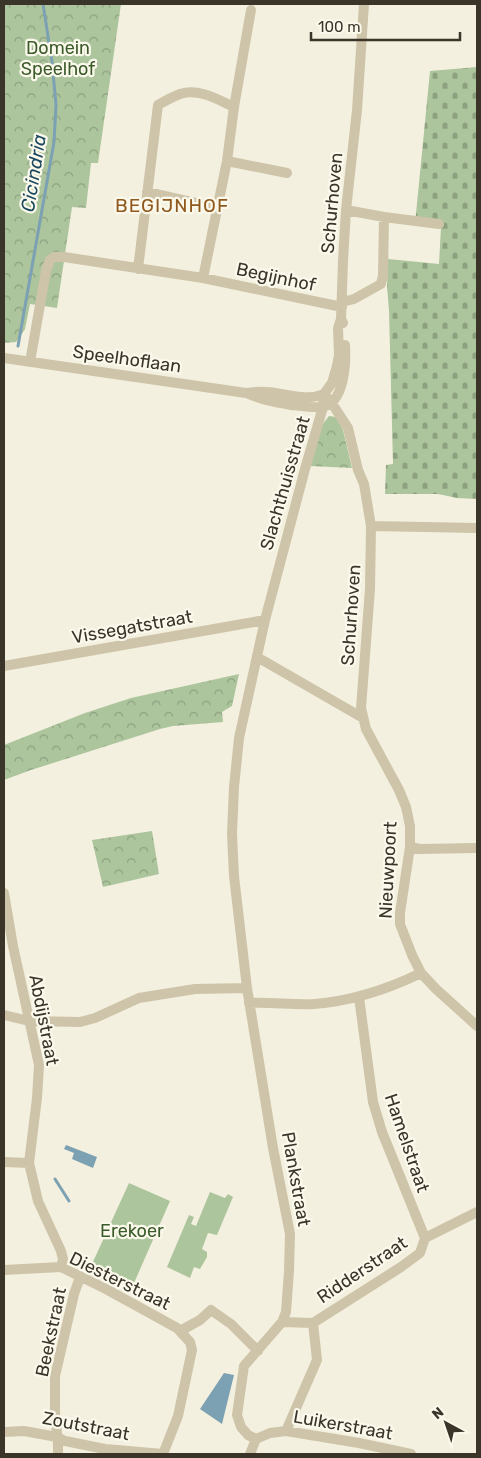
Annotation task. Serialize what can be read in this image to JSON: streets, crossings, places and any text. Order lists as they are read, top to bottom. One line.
{"streets":{"street":["Schurhoven","Begijnhof","Speelhoflaan","Slachthuisstraat","Vissegatstraat","Nieuwpoort","Abdijstraat","Hamelstraat","Plankstraat","Ridderstraat","Diesterstraat","Beekstraat","Luikerstraat","Zoutstraat"]},"crossings":[["Schurhoven","Begijnhof"],["Schurhoven","Speelhoflaan"],["Schurhoven","Slachthuisstraat"],["Schurhoven","Nieuwpoort"],["Begijnhof","Speelhoflaan"],["Speelhoflaan","Slachthuisstraat"],["Slachthuisstraat","Vissegatstraat"],["Slachthuisstraat","Plankstraat"],["Abdijstraat","Diesterstraat"],["Hamelstraat","Ridderstraat"],["Plankstraat","Ridderstraat"],["Plankstraat","Luikerstraat"],["Diesterstraat","Beekstraat"],["Beekstraat","Zoutstraat"]],"districts":["BEGIJNHOF"],"water":["Cicindria"],"parks":["Domein Speelhof","Erekoer"],"scale_bar":"100 m","north":"top left"}
